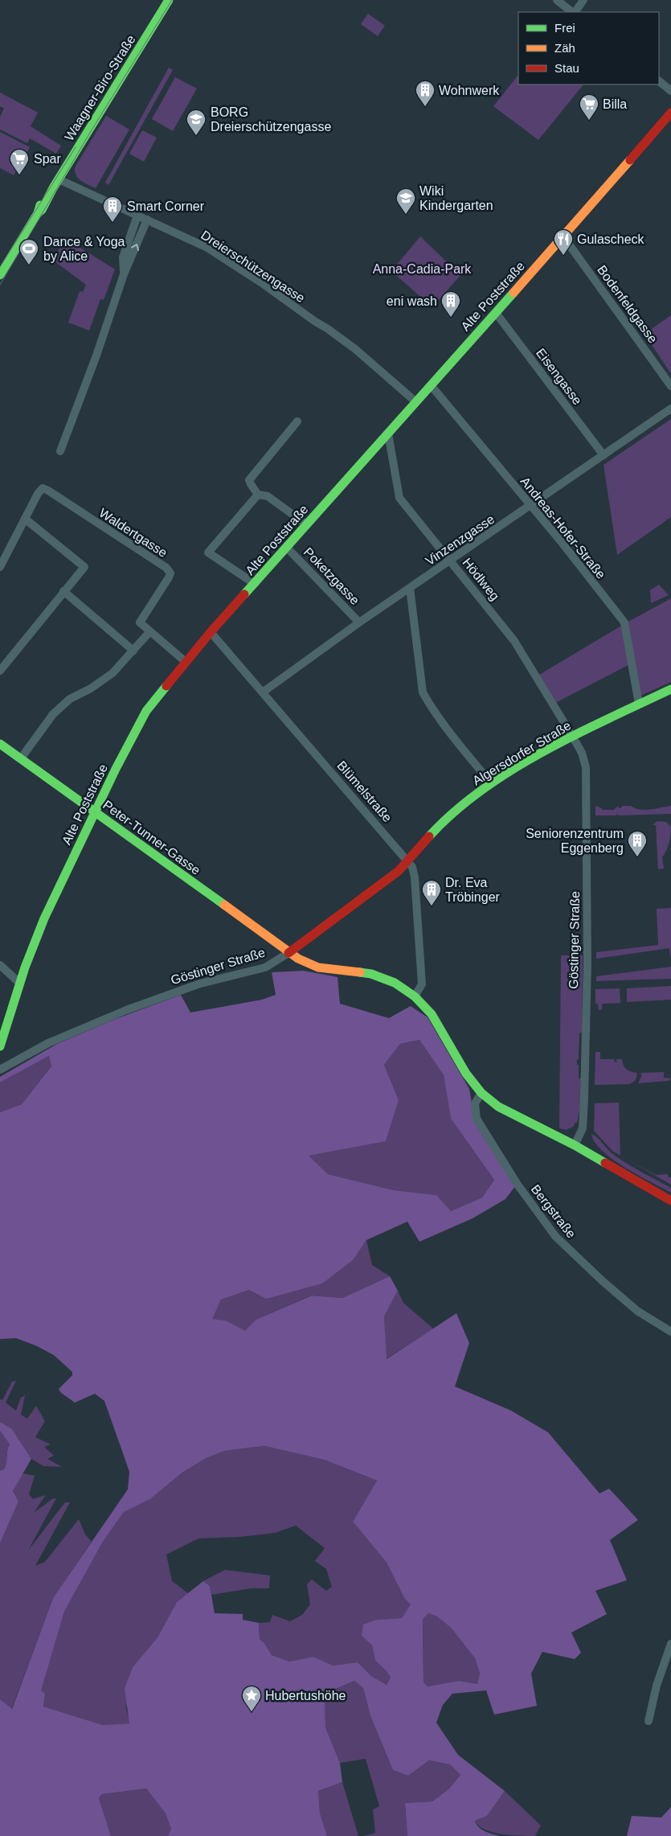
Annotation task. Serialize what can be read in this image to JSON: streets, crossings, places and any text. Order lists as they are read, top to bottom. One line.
{"streets":{"main road":["Waagner-Biro-Straße","Alte Poststraße","Algersdorfer Straße","Peter-Tunner-Gasse"],"street":["Dreierschützengasse","Bodenfeldgasse","Eisengasse","Andreas-Hofer-Straße","Waldertgasse","Vinzenzgasse","Poketzgasse","Hödlweg","Blümelstraße","Göstinger Straße","Bergstraße"]},"crossings":[["Waagner-Biro-Straße","Dreierschützengasse"],["Dreierschützengasse","Alte Poststraße"],["Alte Poststraße","Bodenfeldgasse"],["Alte Poststraße","Eisengasse"],["Alte Poststraße","Andreas-Hofer-Straße"],["Alte Poststraße","Waldertgasse"],["Alte Poststraße","Poketzgasse"],["Alte Poststraße","Hödlweg"],["Alte Poststraße","Blümelstraße"],["Alte Poststraße","Peter-Tunner-Gasse"],["Eisengasse","Vinzenzgasse"],["Andreas-Hofer-Straße","Vinzenzgasse"],["Andreas-Hofer-Straße","Algersdorfer Straße"],["Vinzenzgasse","Poketzgasse"],["Vinzenzgasse","Hödlweg"],["Vinzenzgasse","Blümelstraße"],["Hödlweg","Algersdorfer Straße"],["Hödlweg","Göstinger Straße"],["Algersdorfer Straße","Blümelstraße"],["Algersdorfer Straße","Peter-Tunner-Gasse"],["Algersdorfer Straße","Göstinger Straße"],["Peter-Tunner-Gasse","Göstinger Straße"]],"parks":["Anna-Cadia-Park"],"places":{"building":["Wohnwerk","Smart Corner","eni wash","Seniorenzentrum Eggenberg","Dr. Eva Tröbinger"],"supermarket":["Billa","Spar"],"school or university":["BORG Dreierschützengasse","Wiki Kindergarten"],"restaurant":["Gulascheck"],"sports":["Dance & Yoga by Alice"],"place":["Hubertushöhe"]},"legend":["Frei","Zäh","Stau"]}
